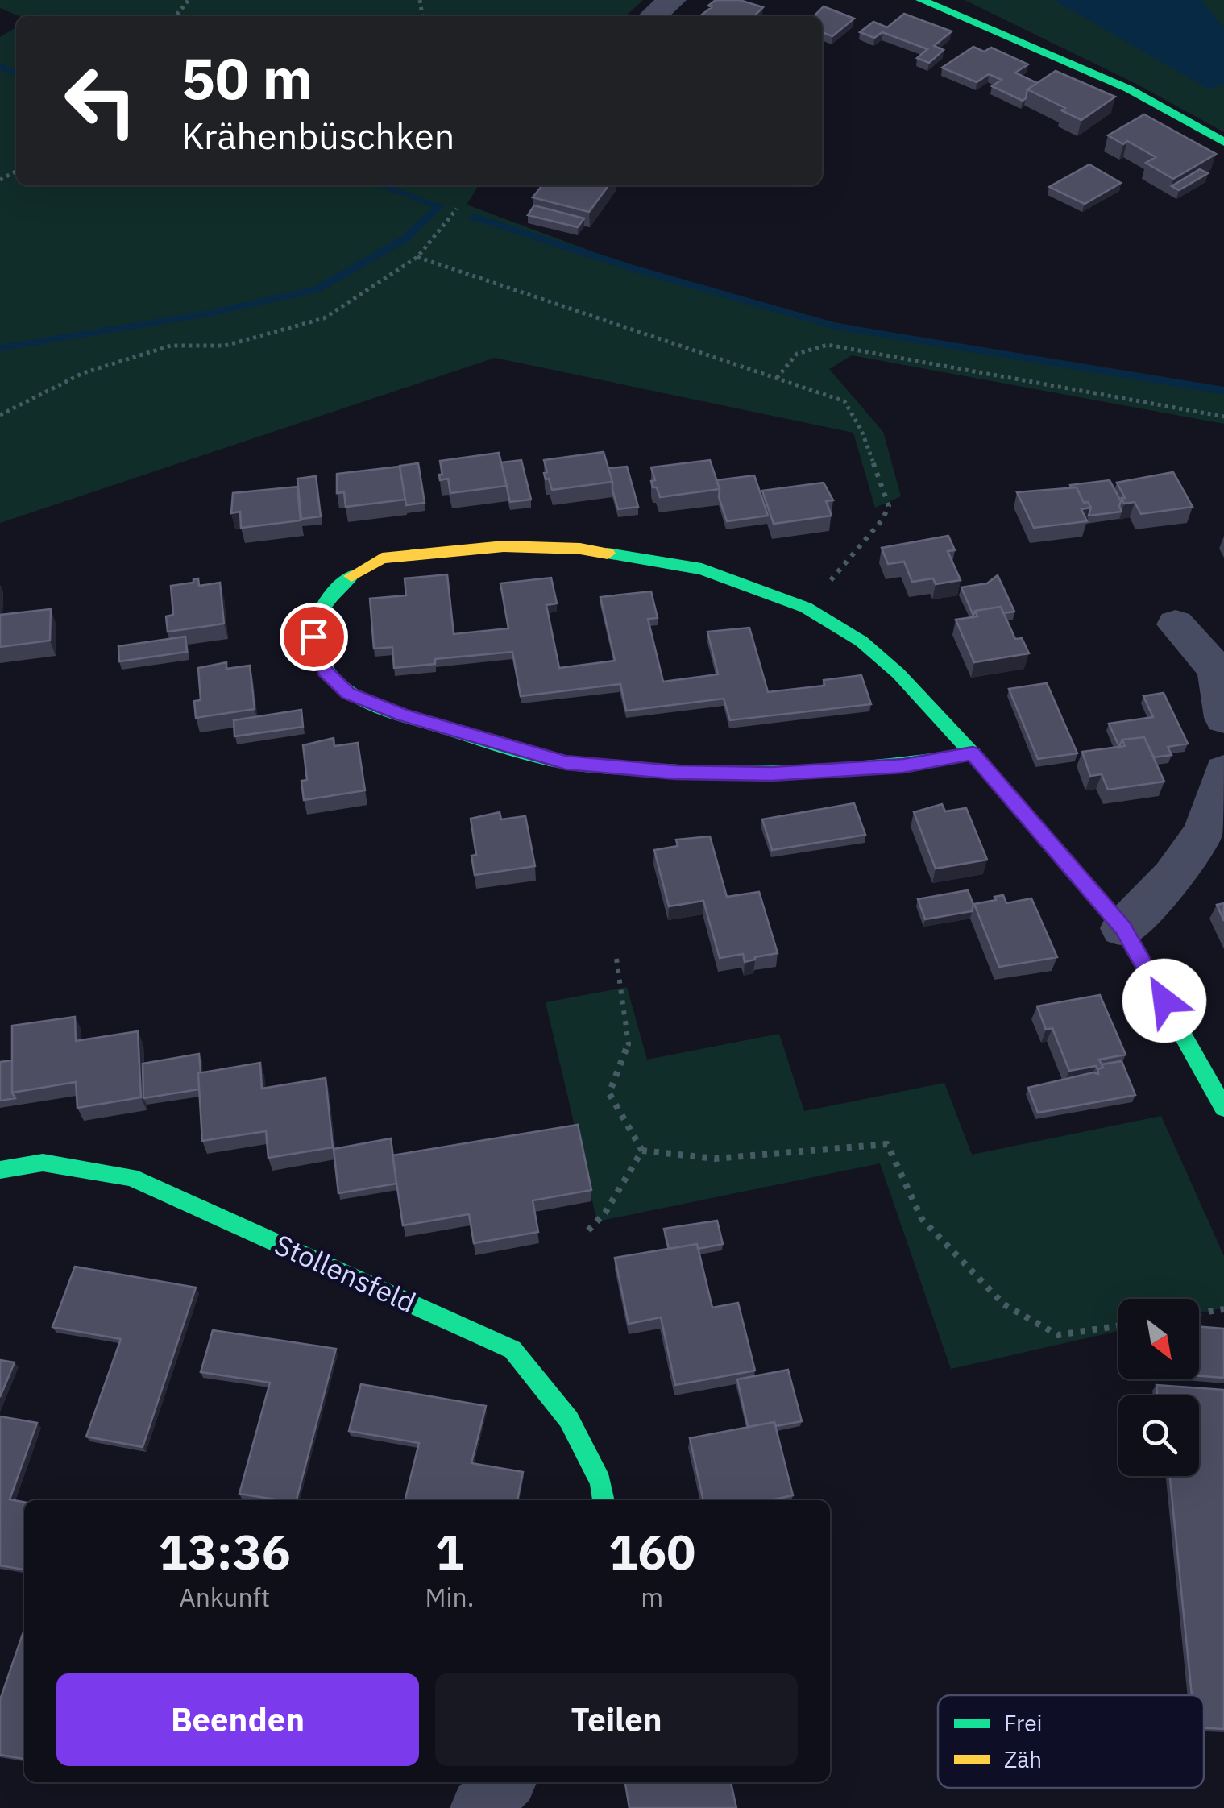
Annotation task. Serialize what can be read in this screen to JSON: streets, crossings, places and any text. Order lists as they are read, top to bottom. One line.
{"streets":{"street":["Stollensfeld"]},"legend":["Frei","Zäh"],"north":"bottom right","page":{"turn":["50 m","Krähenbüschken"],"eta":["13:36","Ankunft","1","Min.","160","m"],"buttons":["Beenden","Teilen"]}}
